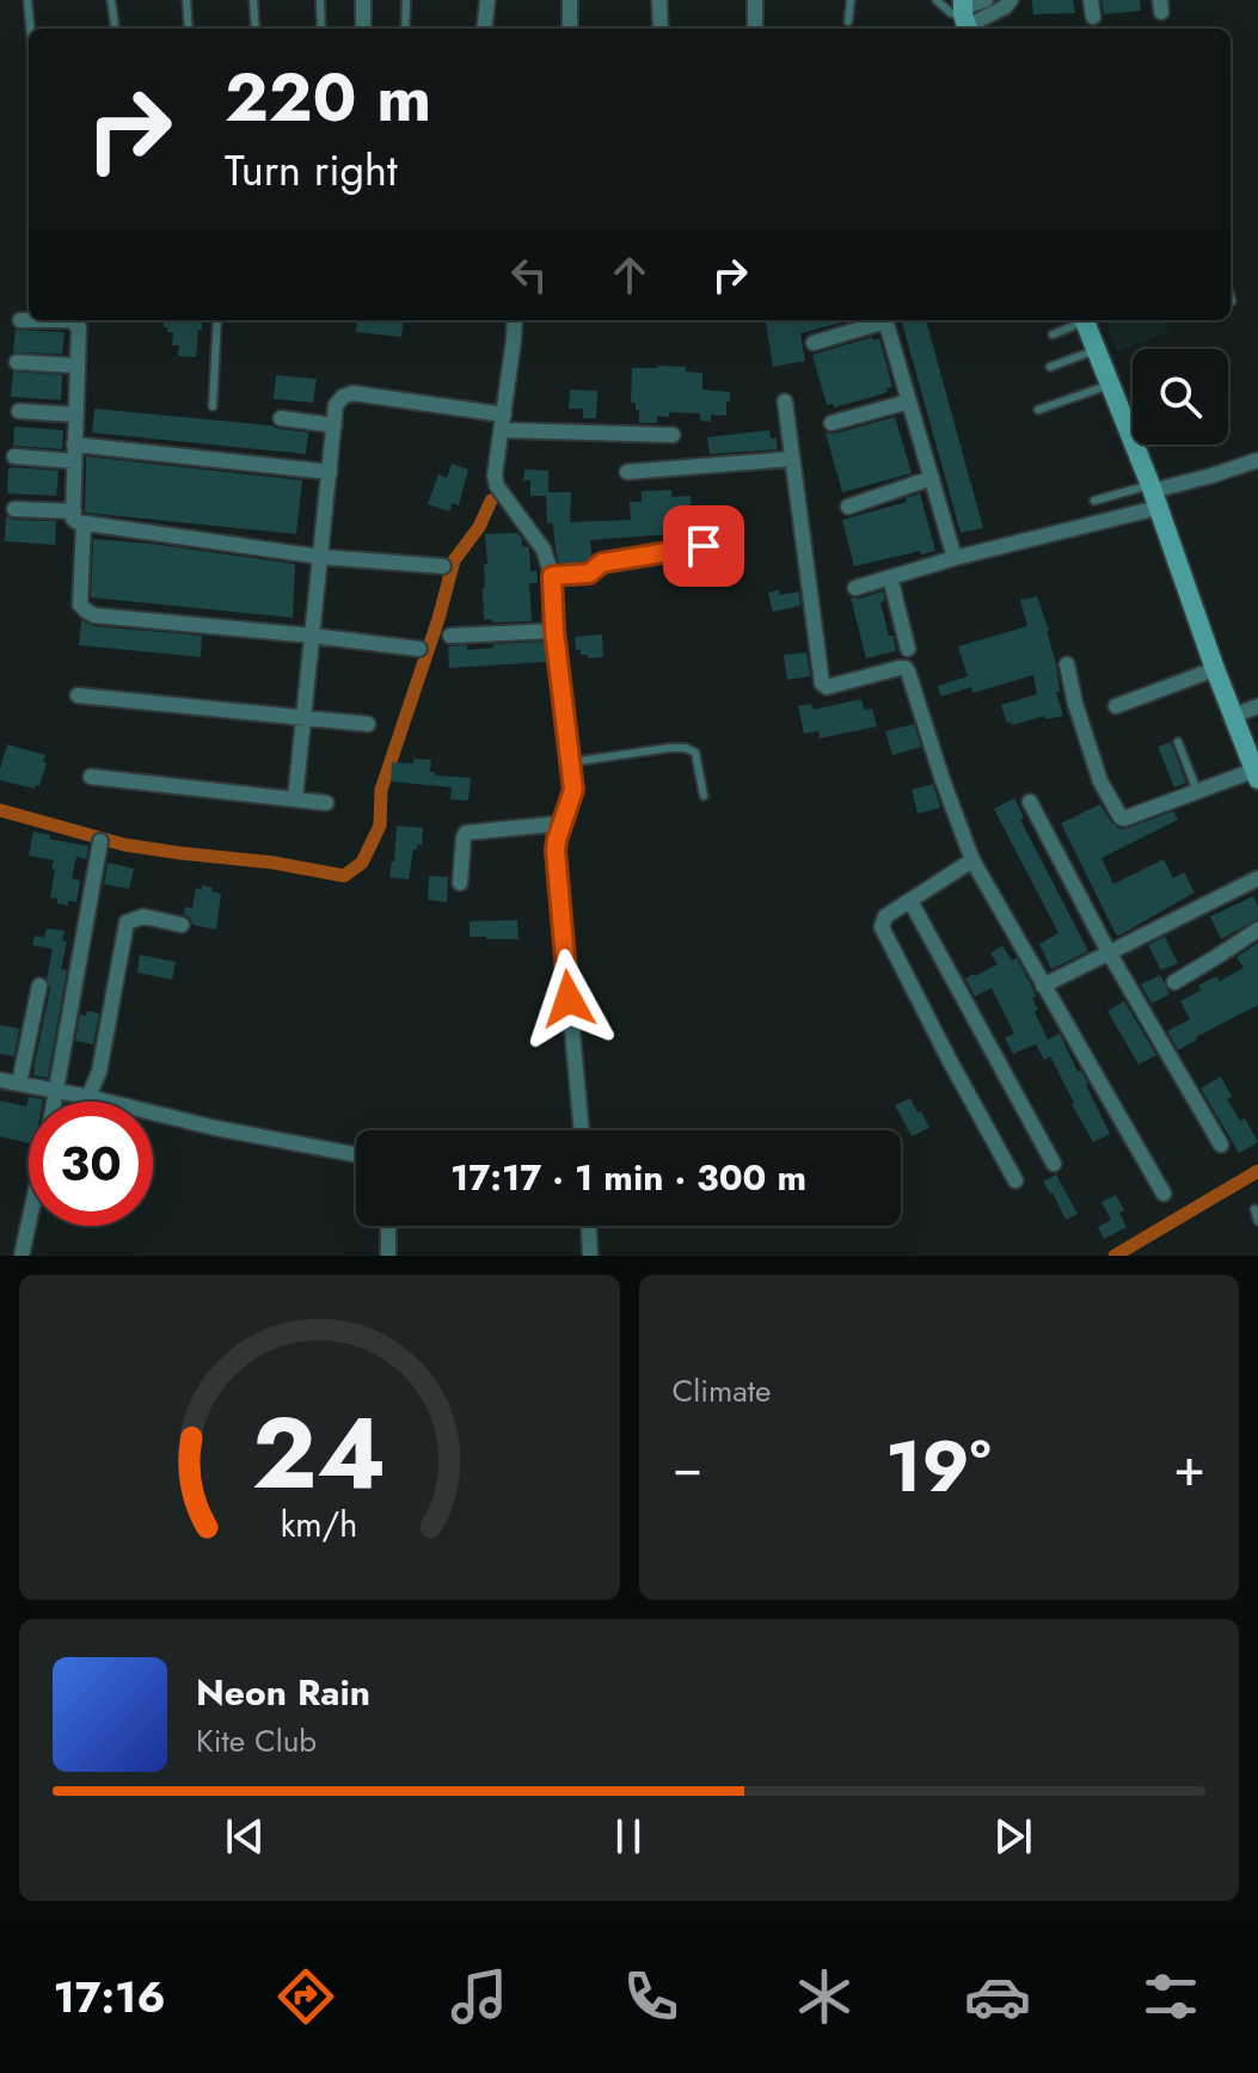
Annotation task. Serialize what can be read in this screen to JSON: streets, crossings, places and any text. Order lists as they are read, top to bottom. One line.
{"page":{"turn":["220 m","Turn right"],"limit":"30","trip":"17:17 · 1 min · 300 m","tile":"Climate","heat":["−","19°","+"],"song":["Neon Rain","Kite Club"],"tabs":"17:16","gauge":["24","km/h"]}}
